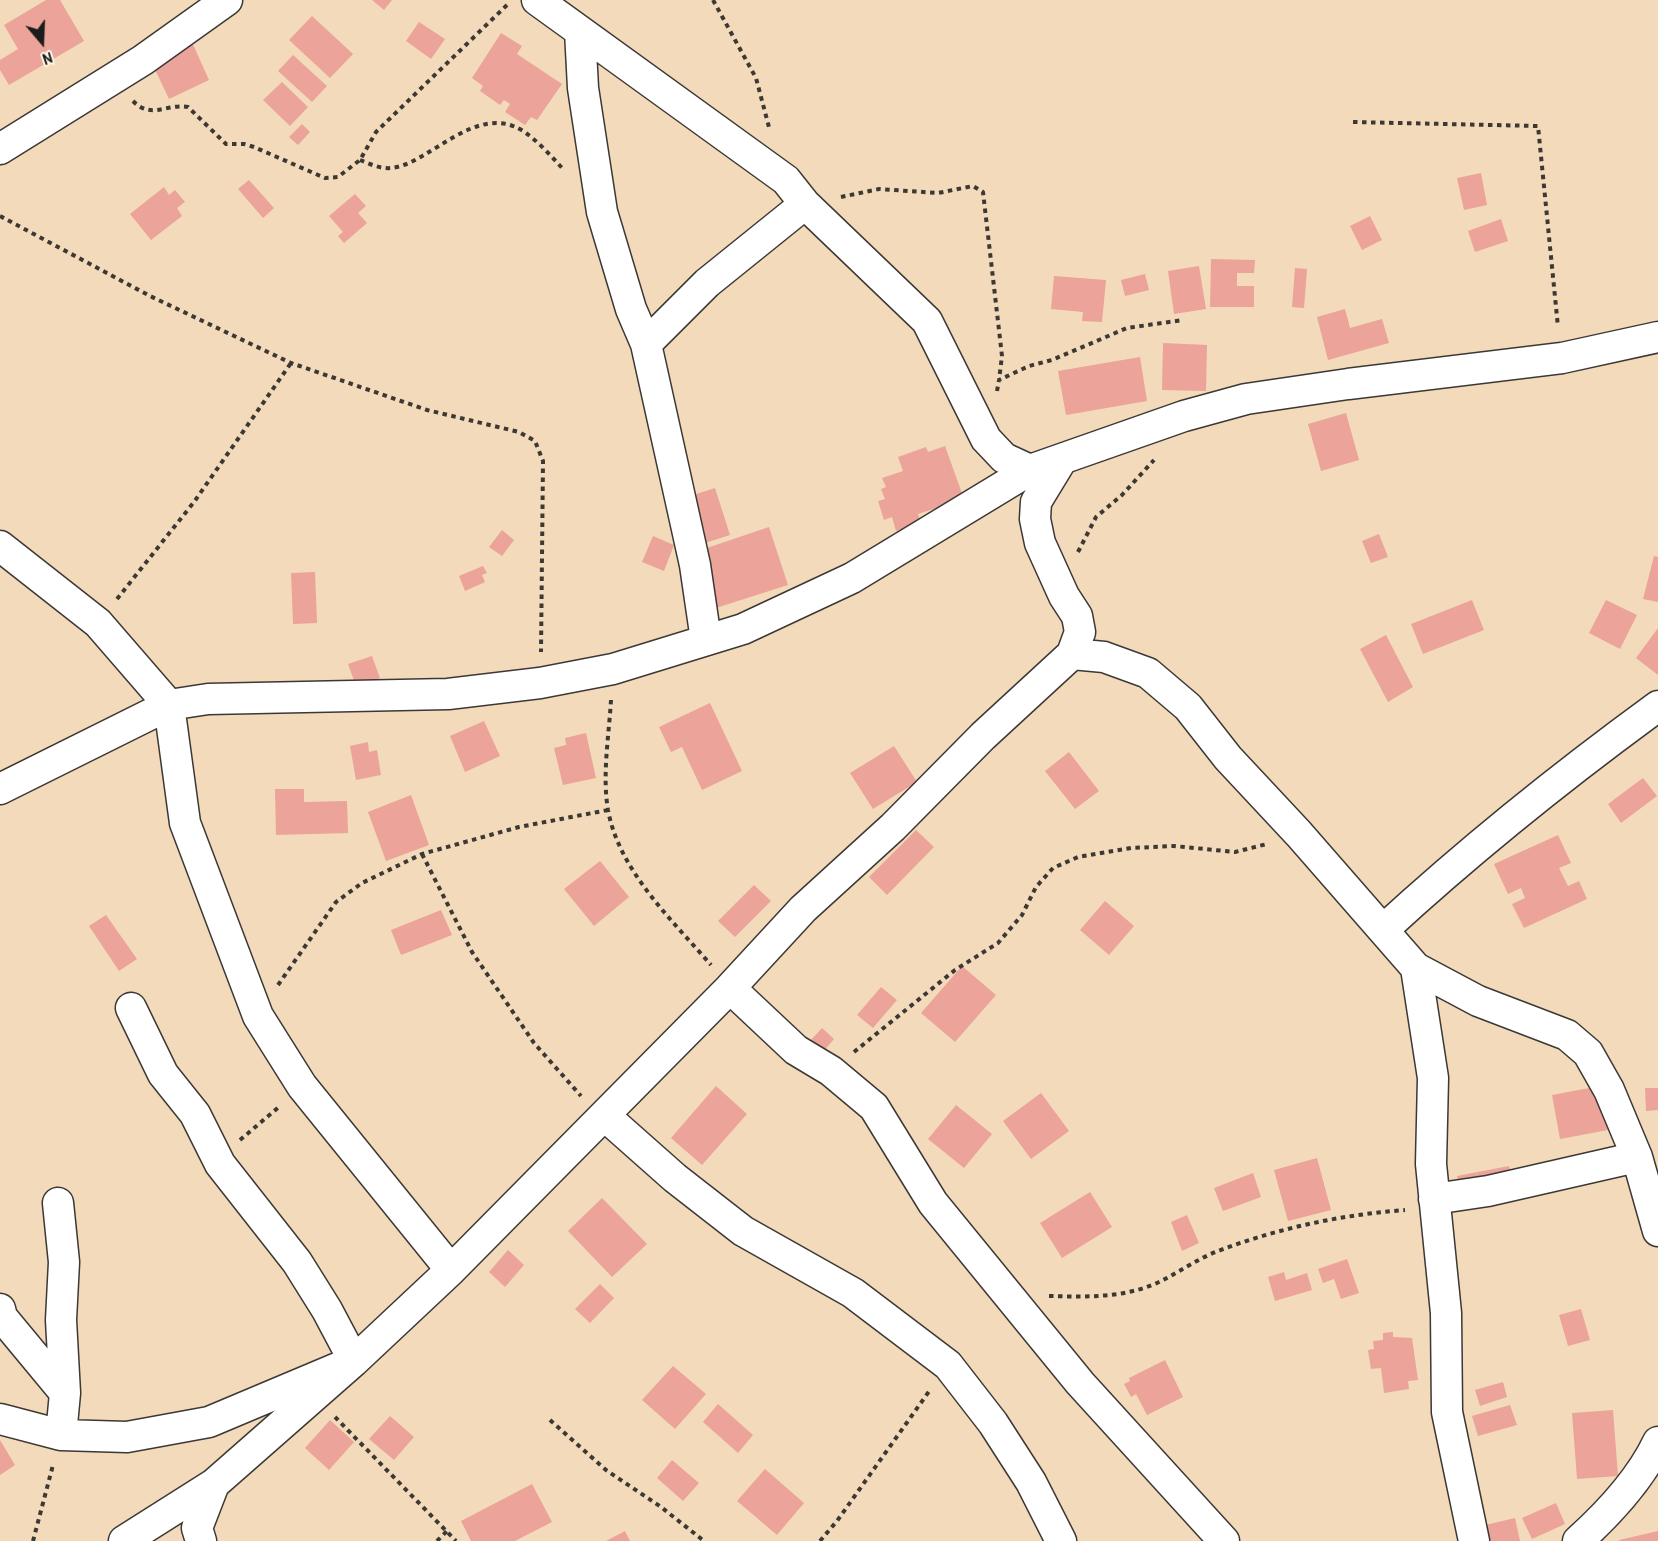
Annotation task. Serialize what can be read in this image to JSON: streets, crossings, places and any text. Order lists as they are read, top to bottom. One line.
{"north":"bottom"}
